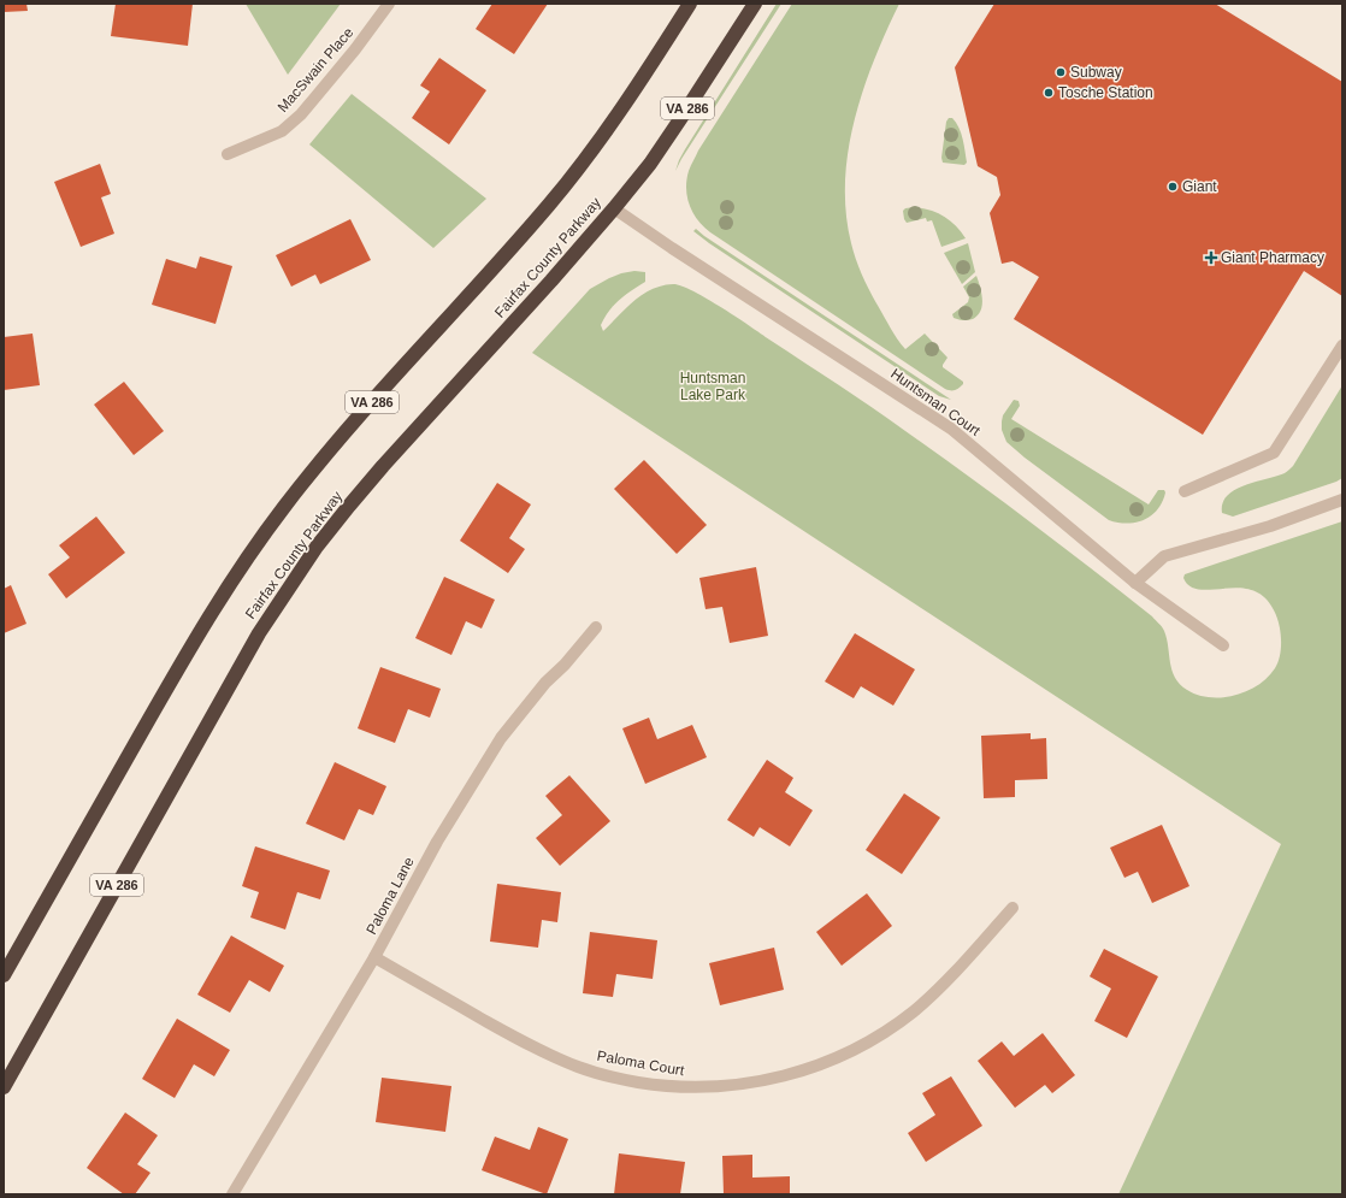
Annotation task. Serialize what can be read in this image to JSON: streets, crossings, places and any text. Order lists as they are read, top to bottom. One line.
{"streets":{"highway":["VA 286","Fairfax County Parkway"],"street":["MacSwain Place","Huntsman Court","Paloma Lane","Paloma Court"]},"crossings":[["Fairfax County Parkway","Huntsman Court"],["Paloma Lane","Paloma Court"]],"parks":["Huntsman Lake Park"],"places":{"other":["Subway","Tosche Station","Giant"],"health":["Giant Pharmacy"]}}
